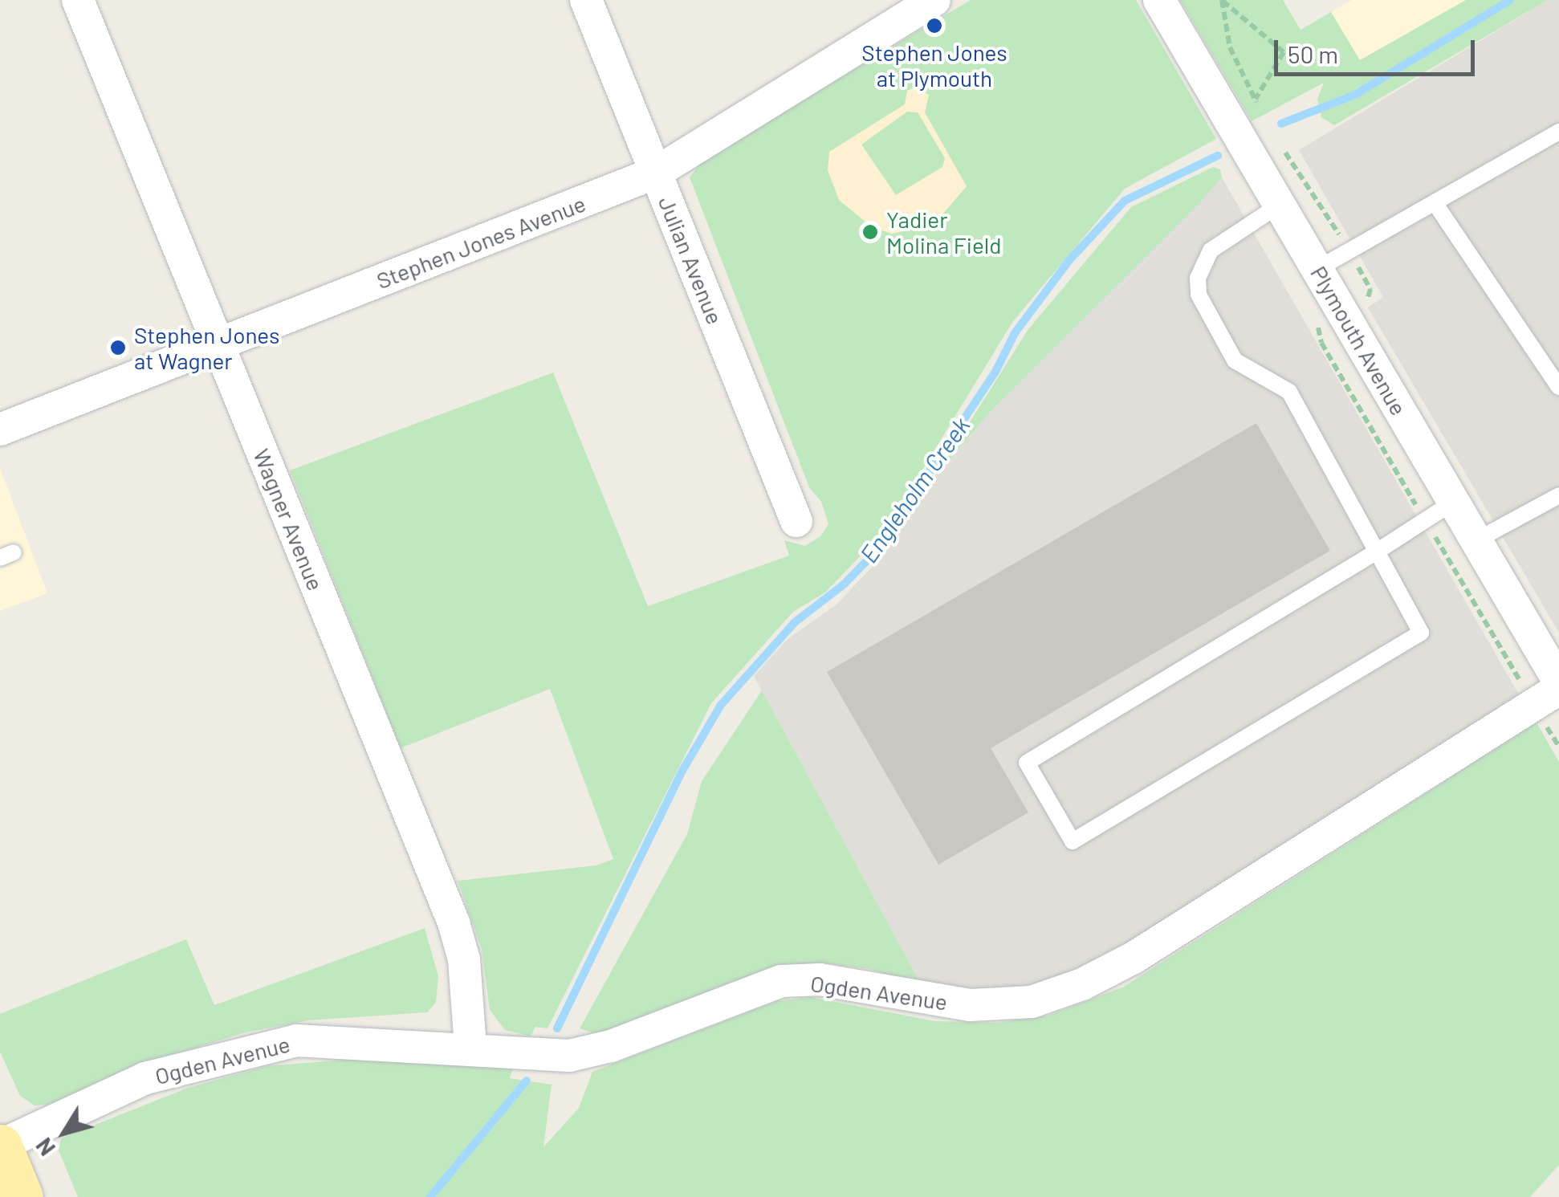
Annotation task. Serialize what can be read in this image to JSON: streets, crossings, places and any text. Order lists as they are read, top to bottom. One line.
{"streets":{"street":["Stephen Jones Avenue","Julian Avenue","Plymouth Avenue","Wagner Avenue","Ogden Avenue"]},"crossings":[["Stephen Jones Avenue","Julian Avenue"],["Stephen Jones Avenue","Wagner Avenue"],["Wagner Avenue","Ogden Avenue"]],"water":["Engleholm Creek"],"places":["Stephen Jones at Plymouth","Yadier Molina Field","Stephen Jones at Wagner"],"scale_bar":"50 m","north":"bottom left"}
